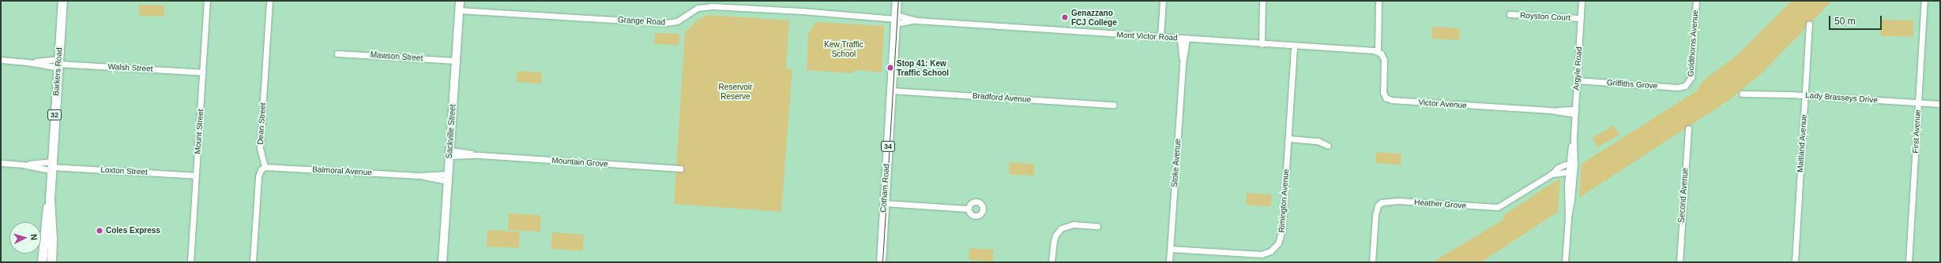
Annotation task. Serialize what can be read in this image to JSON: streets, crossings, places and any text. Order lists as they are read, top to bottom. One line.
{"streets":{"main road":["Barkers Road","32","34","Cotham Road"],"street":["Royston Court","Grange Road","Mont Victor Road","Goldthorns Avenue","Mawson Street","Walsh Street","Argyle Road","Griffiths Grove","Bradford Avenue","Lady Brasseys Drive","Victor Avenue","Dean Street","Mount Street","Sackville Street","First Avenue","Maitland Avenue","Mountain Grove","Stoke Avenue","Loxton Street","Balmoral Avenue","Second Avenue","Rimington Avenue","Heather Grove"]},"crossings":[["Royston Court","Argyle Road"],["Grange Road","Mont Victor Road"],["Grange Road","Sackville Street"],["Grange Road","Cotham Road"],["Mont Victor Road","Victor Avenue"],["Mont Victor Road","Stoke Avenue"],["Mont Victor Road","Cotham Road"],["Mont Victor Road","Rimington Avenue"],["Goldthorns Avenue","Griffiths Grove"],["Mawson Street","Sackville Street"],["Walsh Street","Barkers Road"],["Walsh Street","Mount Street"],["Argyle Road","Griffiths Grove"],["Argyle Road","Victor Avenue"],["Argyle Road","Heather Grove"],["Barkers Road","Loxton Street"],["Bradford Avenue","Cotham Road"],["Lady Brasseys Drive","First Avenue"],["Lady Brasseys Drive","Maitland Avenue"],["Dean Street","Balmoral Avenue"],["Mount Street","Loxton Street"],["Sackville Street","Mountain Grove"],["Sackville Street","Balmoral Avenue"],["Stoke Avenue","Rimington Avenue"]],"parks":["Kew Traffic School","Reservoir Reserve"],"places":["Genazzano FCJ College","Stop 41: Kew Traffic School","Coles Express"],"scale_bar":"50 m","north":"right"}
